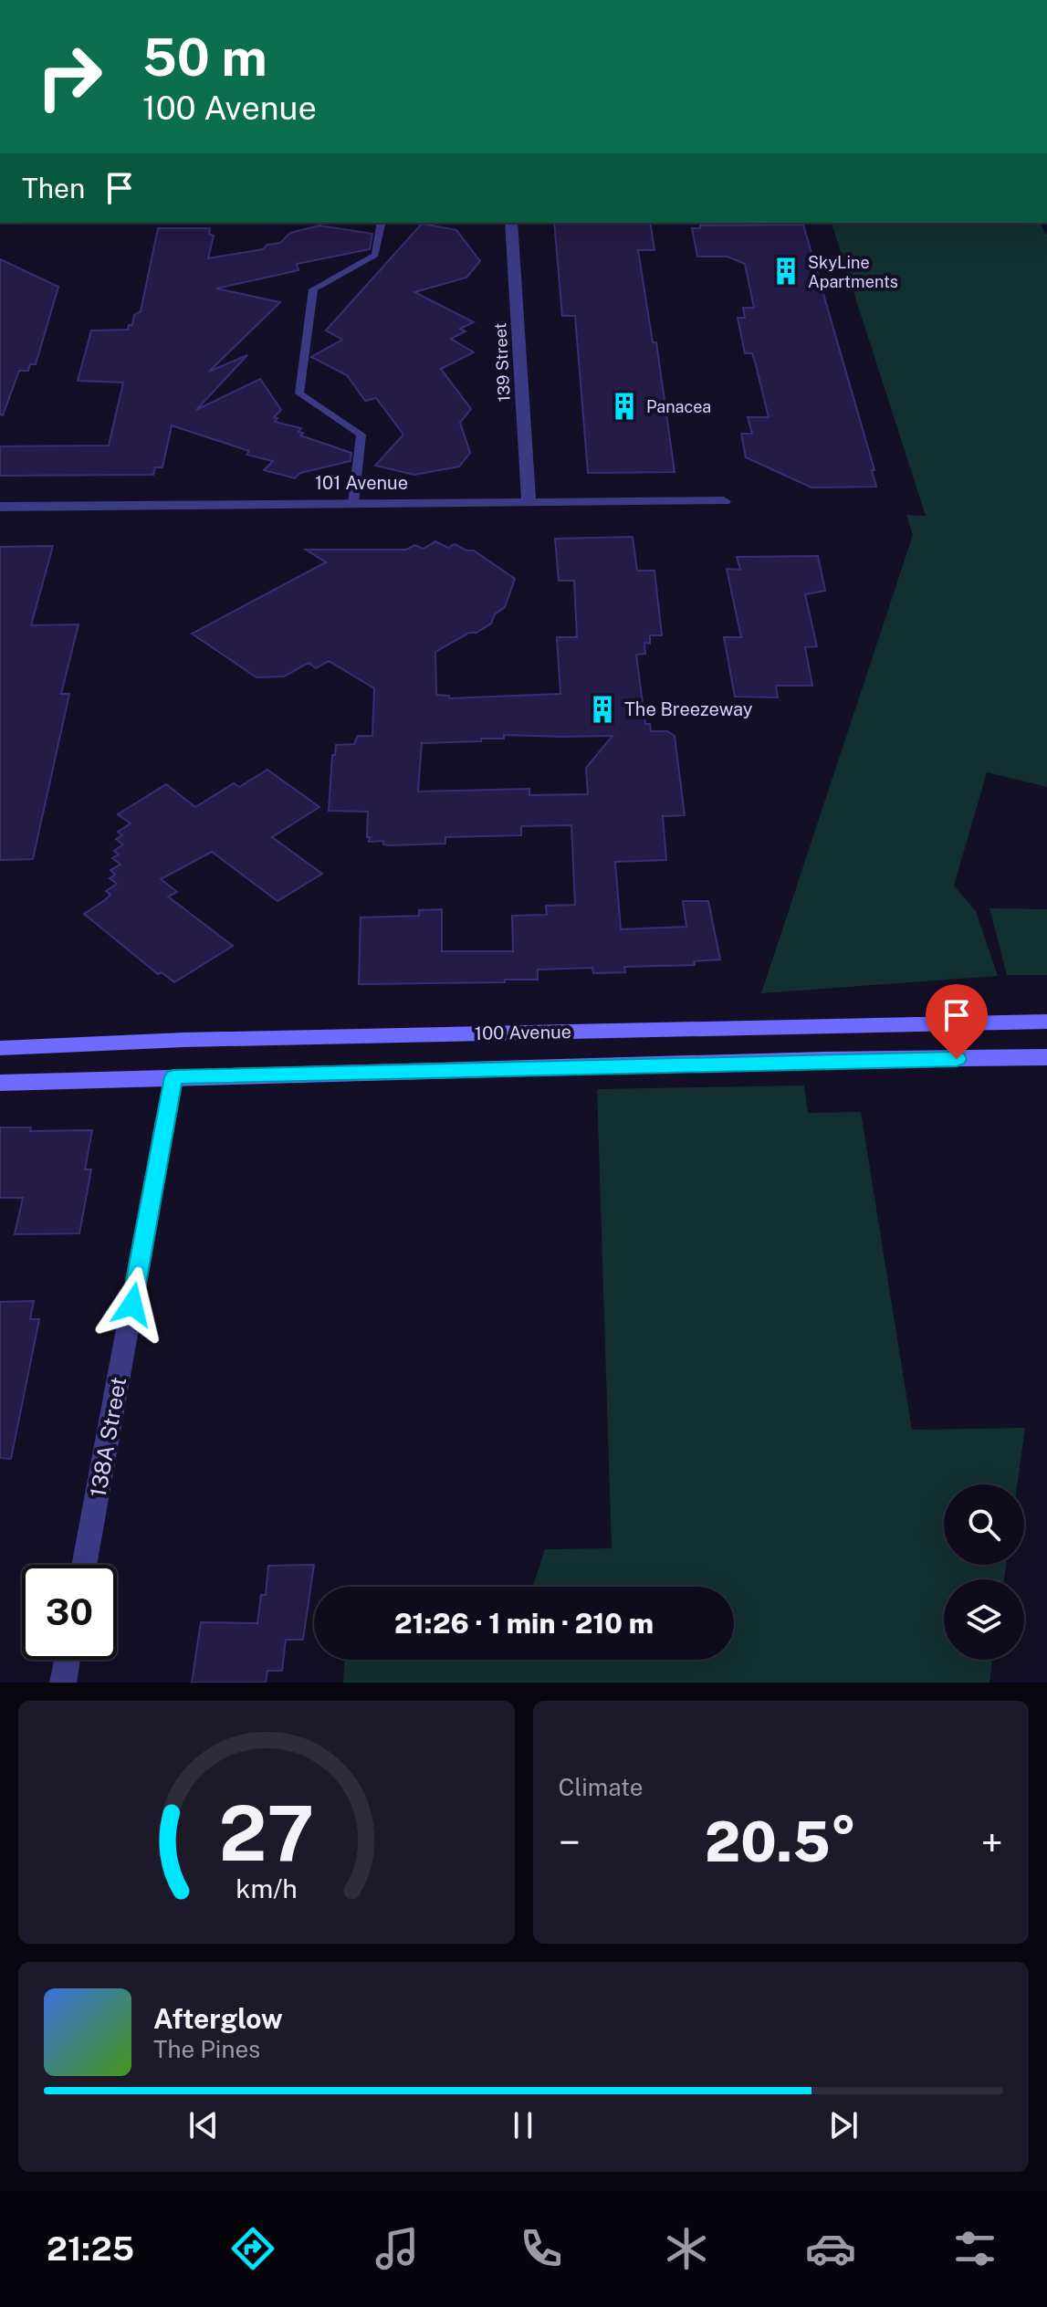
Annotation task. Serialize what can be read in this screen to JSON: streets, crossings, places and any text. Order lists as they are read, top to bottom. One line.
{"streets":{"main road":["100 Avenue"],"street":["139 Street","101 Avenue","138A Street"]},"crossings":[["139 Street","101 Avenue"],["100 Avenue","138A Street"]],"places":{"building":["SkyLine Apartments","Panacea","The Breezeway"]},"page":{"turn":["50 m","100 Avenue"],"then":"Then","limit":"30","trip":"21:26 · 1 min · 210 m","tile":"Climate","heat":["−","20.5°","+"],"song":["Afterglow","The Pines"],"tabs":"21:25","gauge":["27","km/h"]}}
